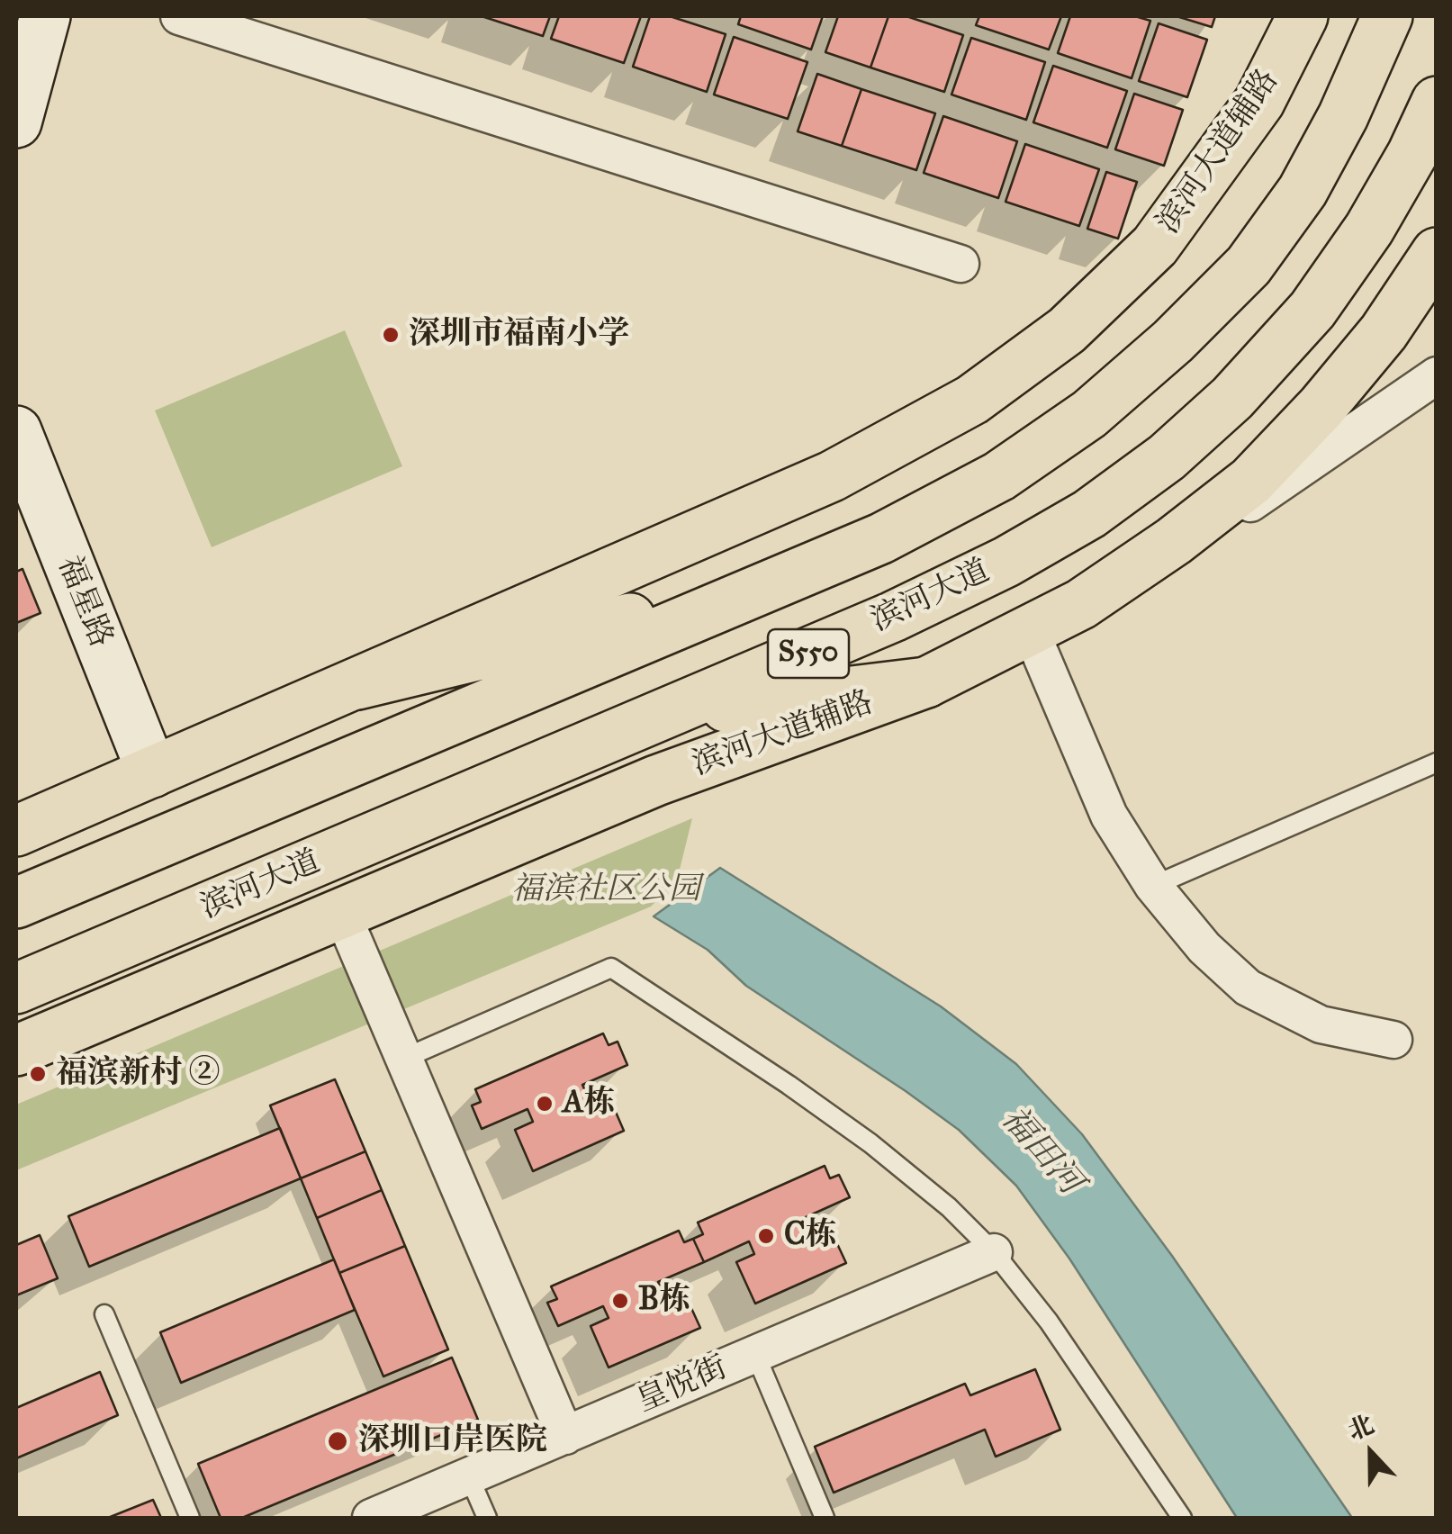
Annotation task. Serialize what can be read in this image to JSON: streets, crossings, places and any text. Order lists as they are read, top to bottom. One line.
{"streets":{"main road":["滨河大道辅路","滨河大道","福星路","S550"],"street":["皇悦街"]},"crossings":[["滨河大道辅路","福星路"]],"water":["福田河"],"parks":["福滨社区公园"],"places":["深圳市福南小学","福滨新村 ②","A栋","C栋","B栋","深圳口岸医院"],"north":"top"}
